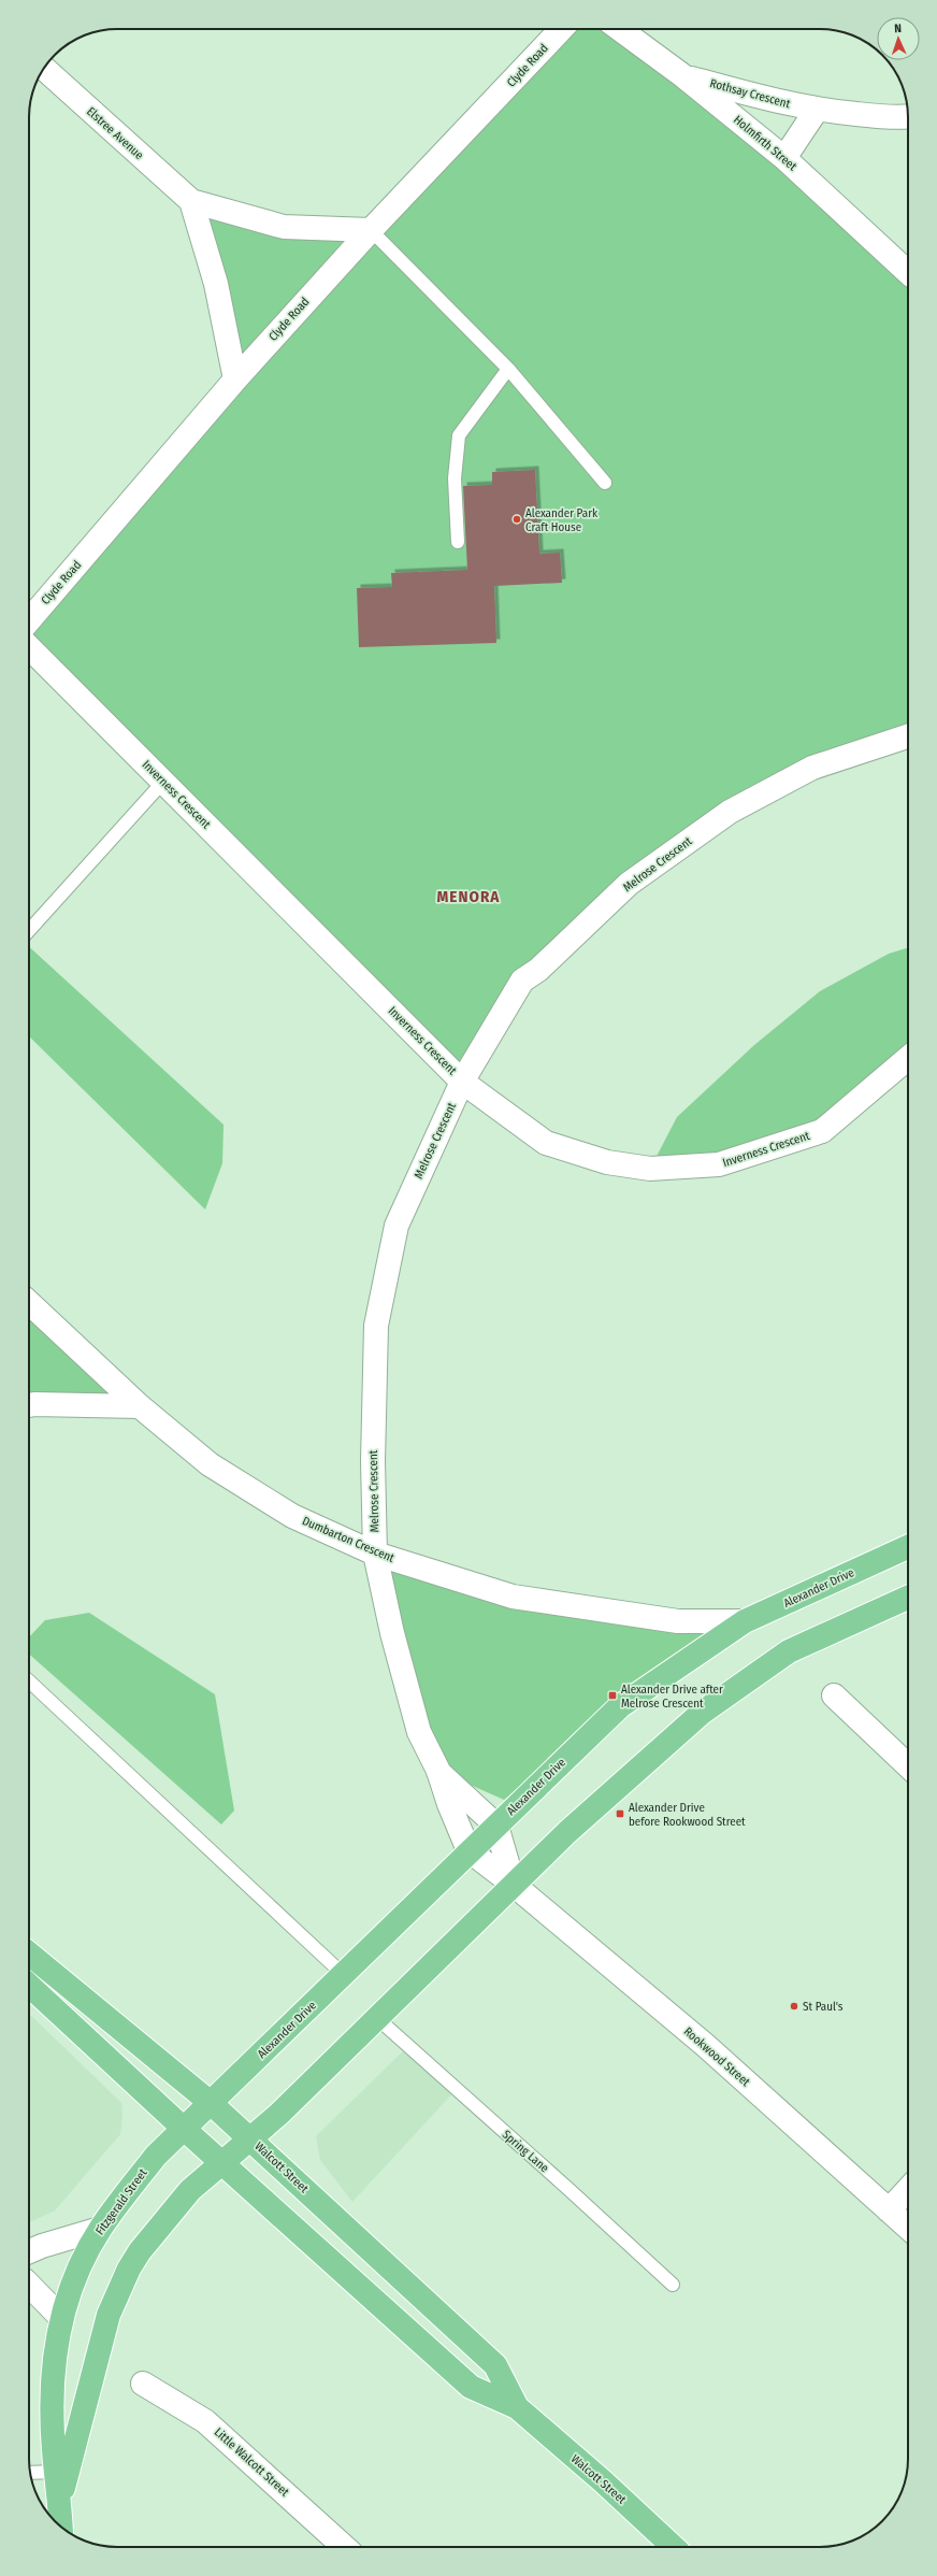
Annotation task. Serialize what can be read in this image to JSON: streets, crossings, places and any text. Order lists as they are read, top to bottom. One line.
{"streets":{"main road":["Alexander Drive","Walcott Street","Fitzgerald Street"],"street":["Clyde Road","Rothsay Crescent","Elstree Avenue","Holmfirth Street","Inverness Crescent","Melrose Crescent","Dumbarton Crescent","Rookwood Street","Little Walcott Street"],"lane":["Spring Lane"]},"crossings":[["Clyde Road","Elstree Avenue"],["Rothsay Crescent","Holmfirth Street"],["Inverness Crescent","Melrose Crescent"],["Melrose Crescent","Dumbarton Crescent"],["Melrose Crescent","Alexander Drive"],["Melrose Crescent","Rookwood Street"],["Dumbarton Crescent","Alexander Drive"],["Alexander Drive","Walcott Street"],["Alexander Drive","Fitzgerald Street"],["Walcott Street","Fitzgerald Street"]],"districts":["MENORA"],"places":{"other":["Alexander Park Craft House","St Paul's"],"transit":["Alexander Drive after Melrose Crescent","Alexander Drive before Rookwood Street"]},"north":"top"}
